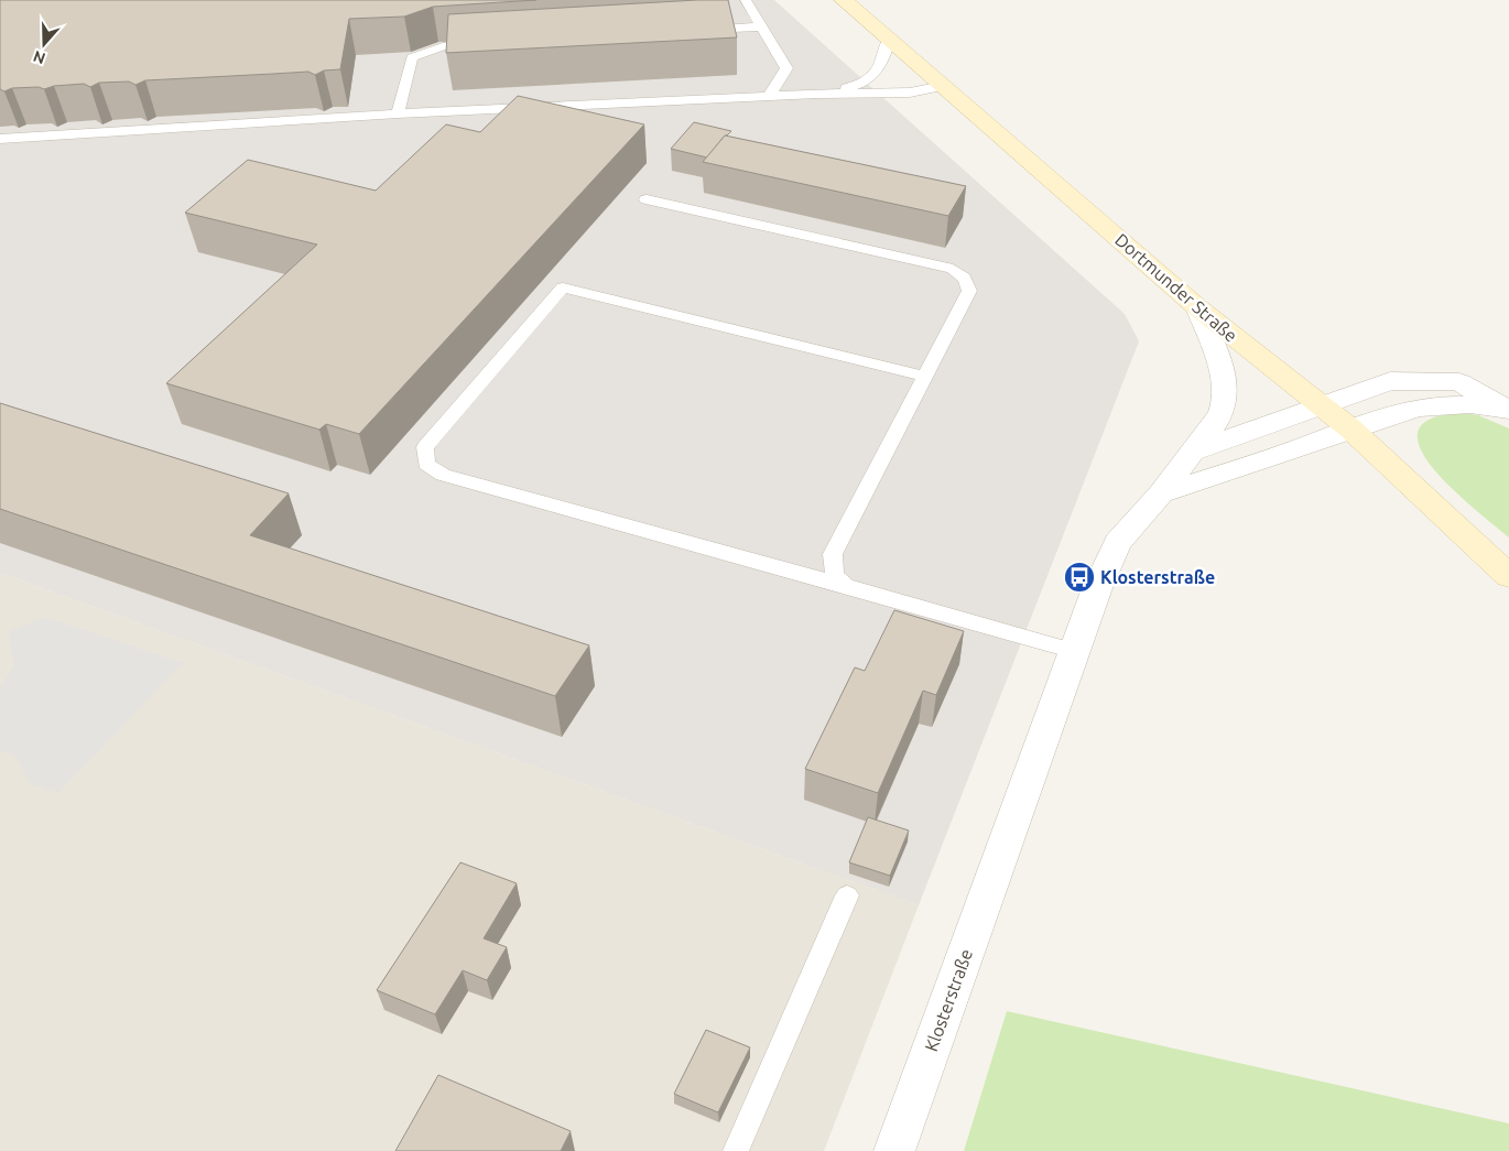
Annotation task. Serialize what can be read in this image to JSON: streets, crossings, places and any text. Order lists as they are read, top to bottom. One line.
{"streets":{"main road":["Dortmunder Straße"],"street":["Klosterstraße"]},"crossings":[["Dortmunder Straße","Klosterstraße"]],"places":{"bus stop":["Klosterstraße"]},"north":"bottom"}
